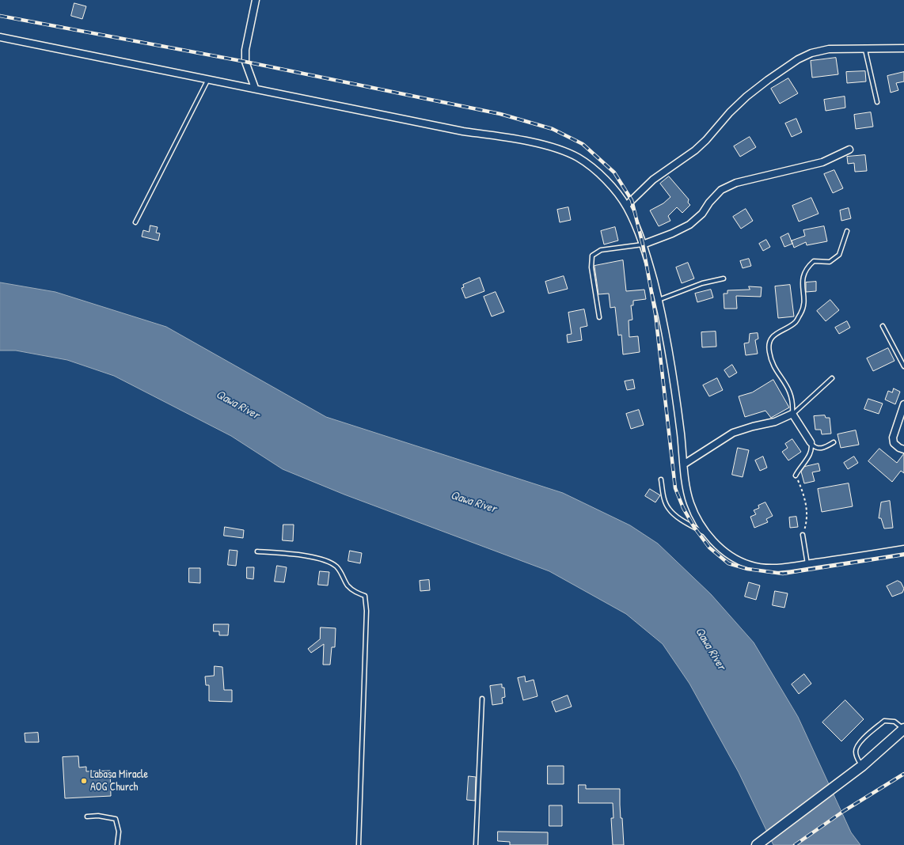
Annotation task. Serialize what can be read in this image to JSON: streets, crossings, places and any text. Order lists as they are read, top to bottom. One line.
{"water":["Qawa River"],"places":["Labasa Miracle AOG Church"]}
